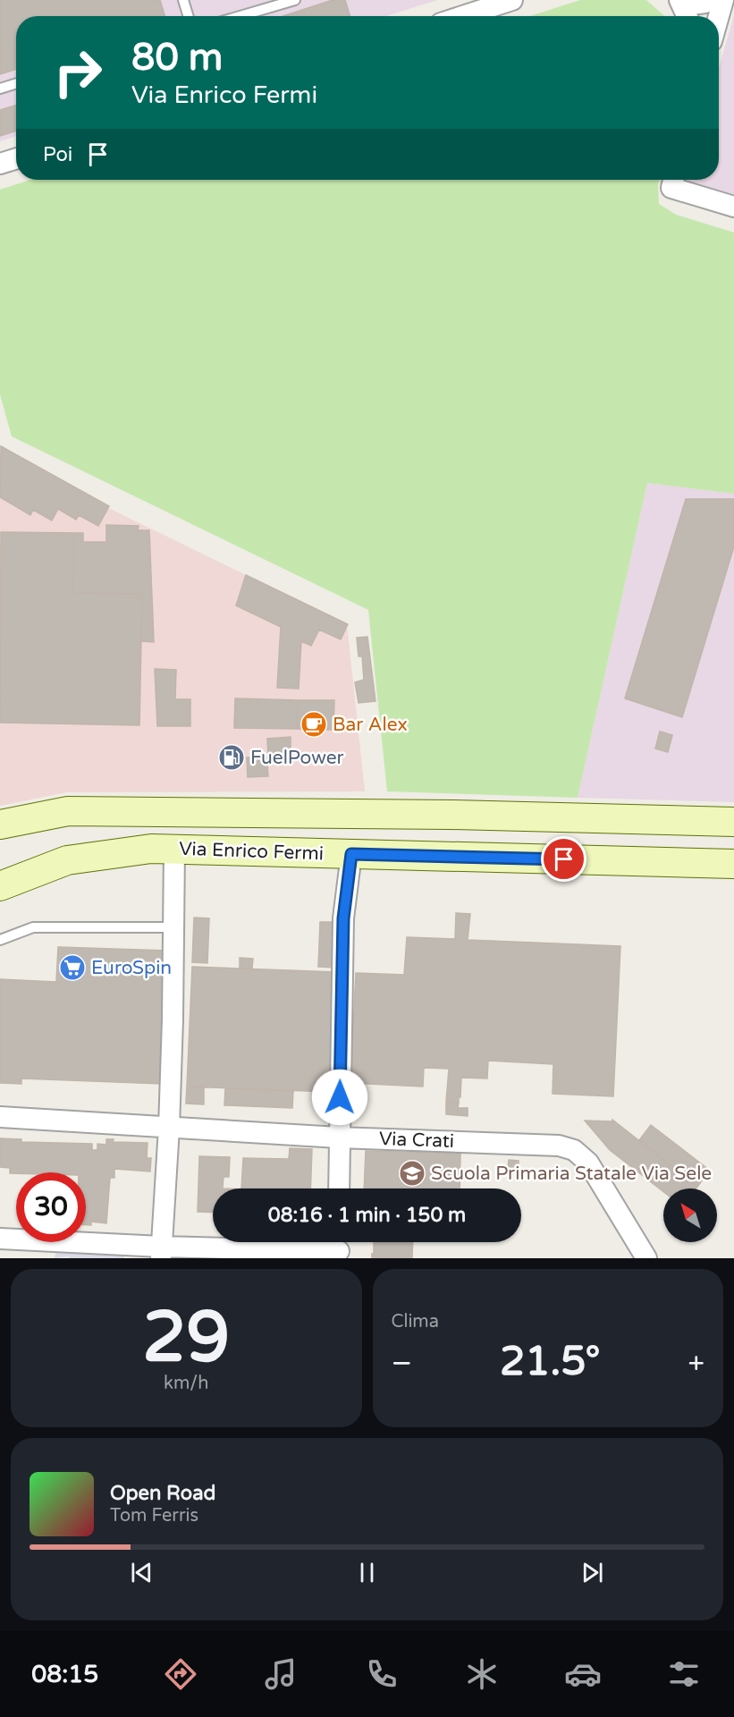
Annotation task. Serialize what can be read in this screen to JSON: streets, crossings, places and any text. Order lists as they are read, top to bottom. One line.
{"streets":{"street":["Via Enrico Fermi","Via Crati"]},"places":{"cafe":["Bar Alex"],"fuel station":["FuelPower"],"supermarket":["EuroSpin"],"school or university":["Scuola Primaria Statale Via Sele"]},"north":"top left","page":{"turn":["80 m","Via Enrico Fermi"],"then":"Poi","limit":"30","trip":"08:16 · 1 min · 150 m","tile":[["29","km/h"],"Clima"],"heat":["−","21.5°","+"],"song":["Open Road","Tom Ferris"],"tabs":"08:15"}}
